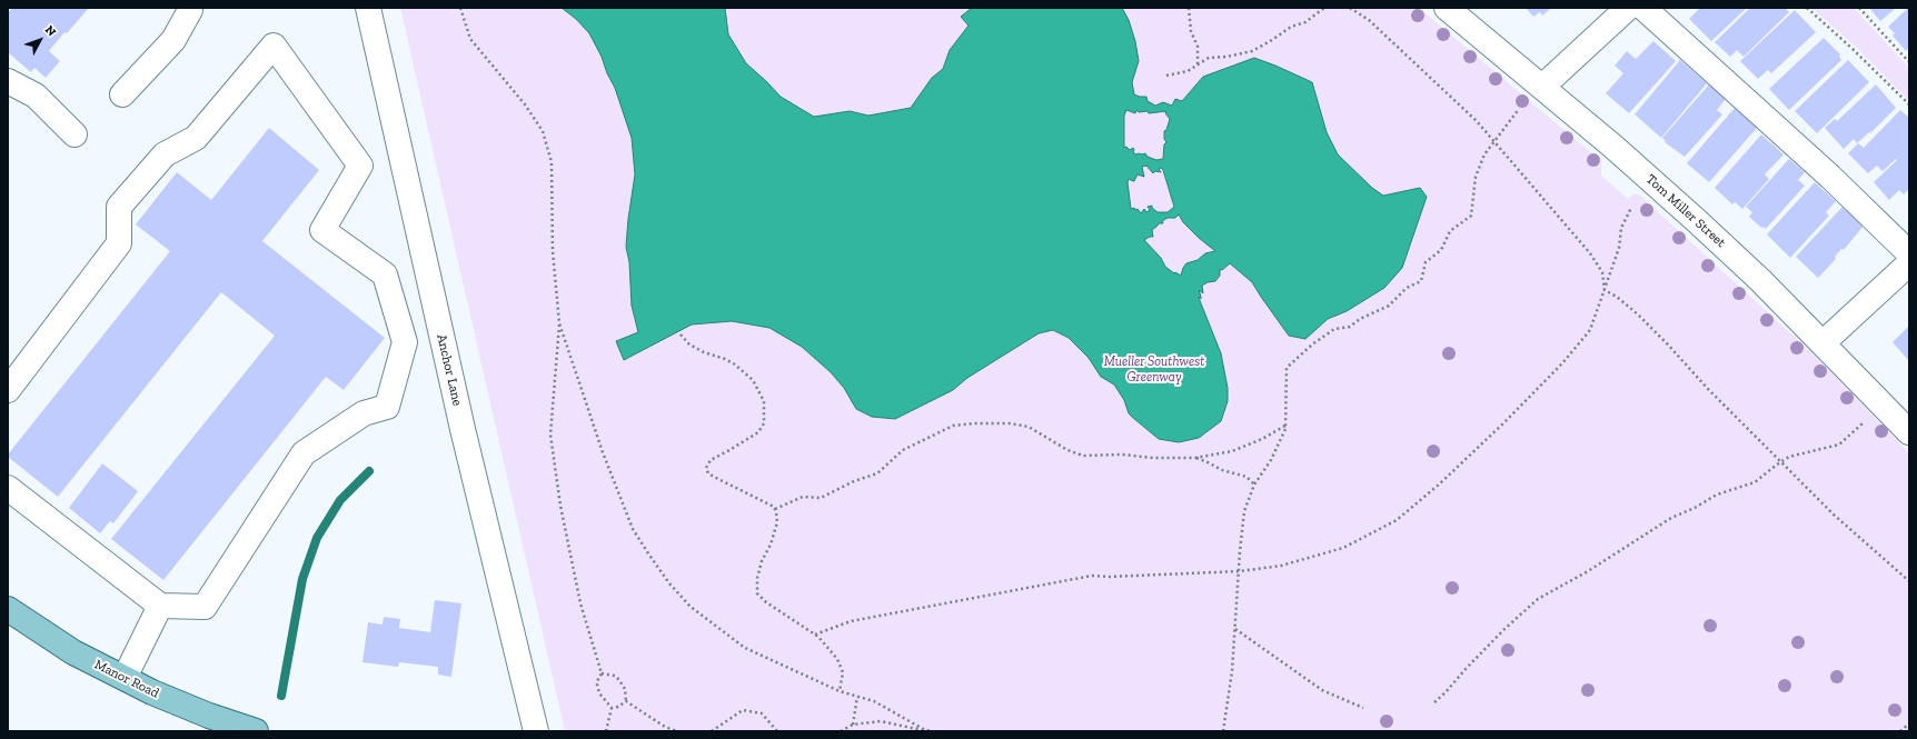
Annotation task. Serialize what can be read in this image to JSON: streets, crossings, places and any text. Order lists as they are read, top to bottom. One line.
{"streets":{"main road":["Manor Road"],"street":["Tom Miller Street","Anchor Lane"]},"parks":["Mueller Southwest Greenway"],"north":"top right"}
